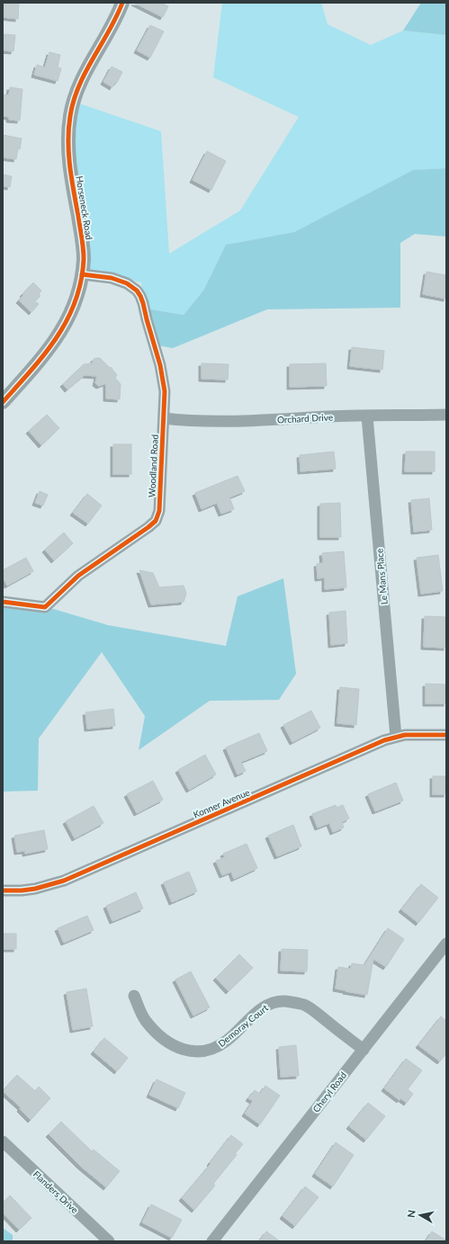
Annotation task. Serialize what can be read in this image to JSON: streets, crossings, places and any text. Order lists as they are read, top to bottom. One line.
{"streets":{"street":["Horseneck Road","Orchard Drive","Woodland Road","Le Mans Place","Konner Avenue","Demoray Court","Cheryl Road","Flanders Drive"]},"crossings":[["Horseneck Road","Woodland Road"],["Orchard Drive","Woodland Road"],["Orchard Drive","Le Mans Place"],["Le Mans Place","Konner Avenue"],["Demoray Court","Cheryl Road"]],"north":"left"}
